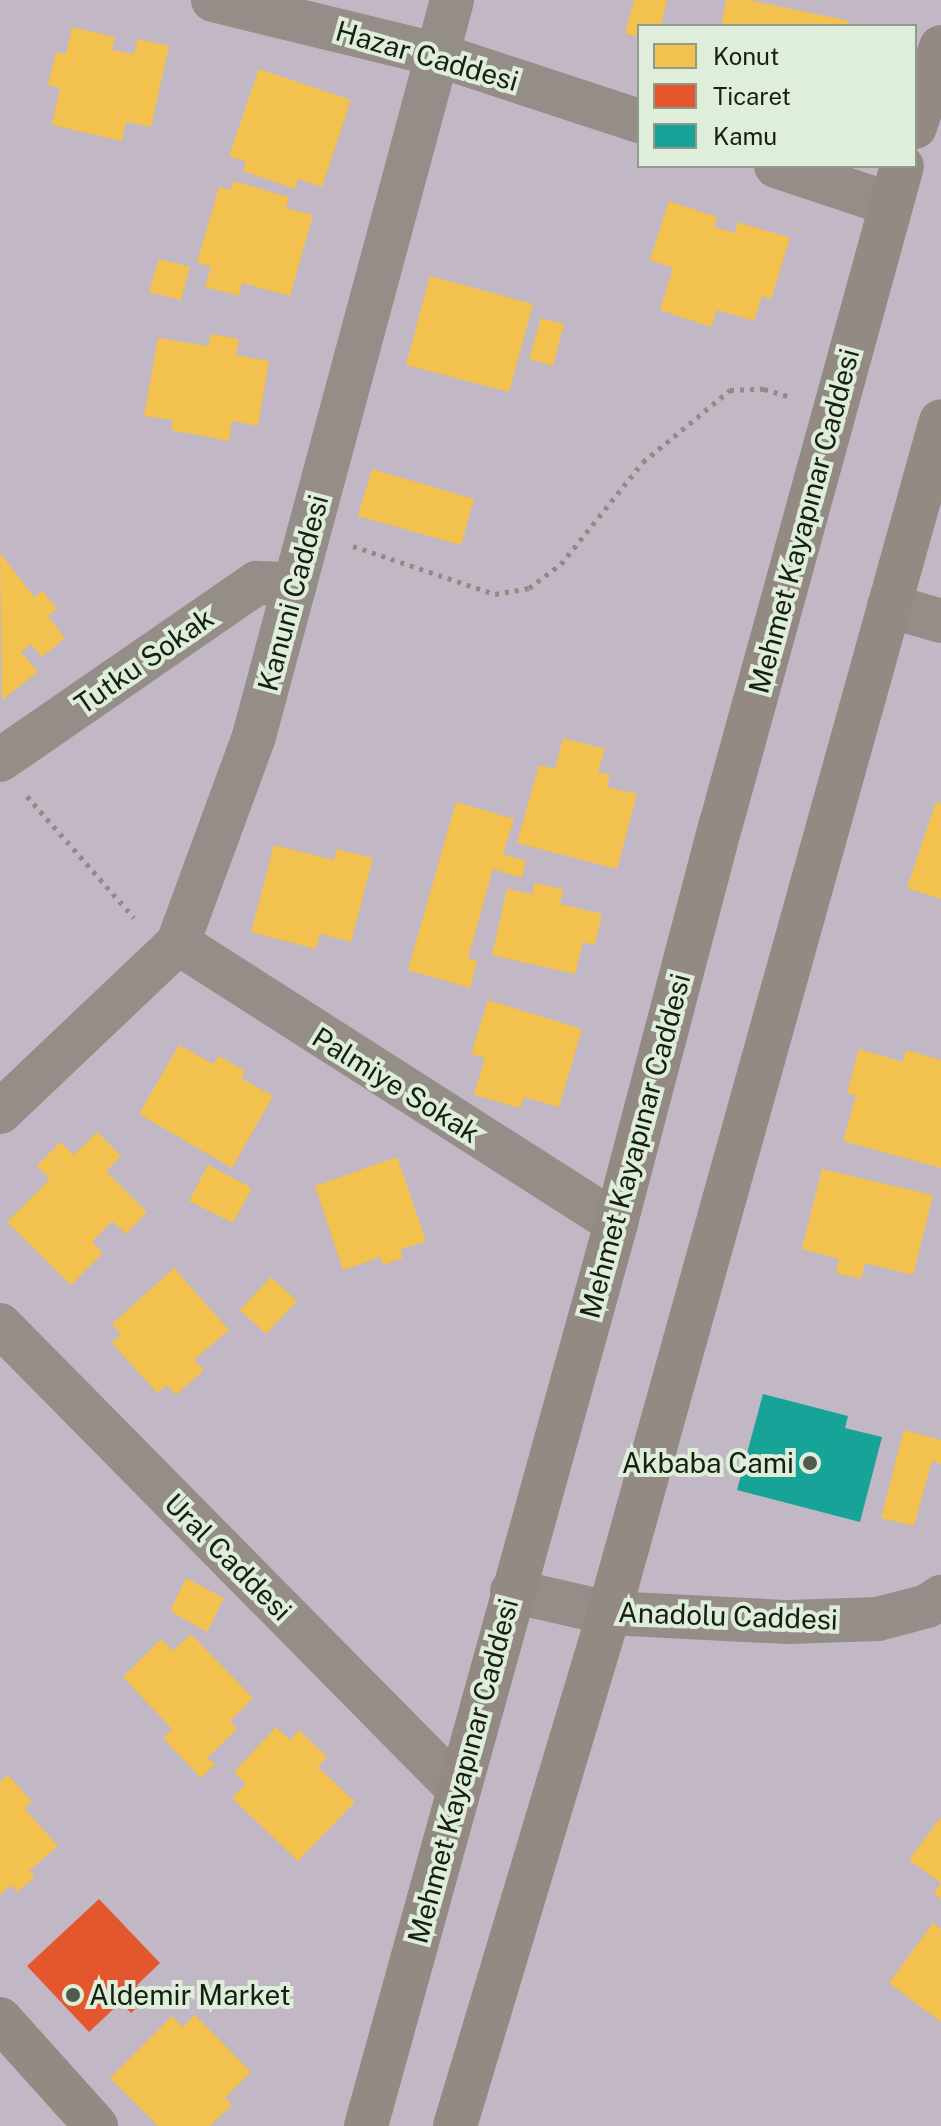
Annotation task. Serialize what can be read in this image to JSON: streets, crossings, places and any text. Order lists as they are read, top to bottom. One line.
{"streets":{"main road":["Mehmet Kayapınar Caddesi"],"street":["Hazar Caddesi","Kanuni Caddesi","Tutku Sokak","Palmiye Sokak","Ural Caddesi","Anadolu Caddesi"]},"crossings":[["Hazar Caddesi","Kanuni Caddesi"],["Mehmet Kayapınar Caddesi","Palmiye Sokak"],["Mehmet Kayapınar Caddesi","Ural Caddesi"],["Mehmet Kayapınar Caddesi","Anadolu Caddesi"],["Kanuni Caddesi","Tutku Sokak"],["Kanuni Caddesi","Palmiye Sokak"]],"places":["Akbaba Cami","Aldemir Market"],"legend":["Konut","Ticaret","Kamu"]}
